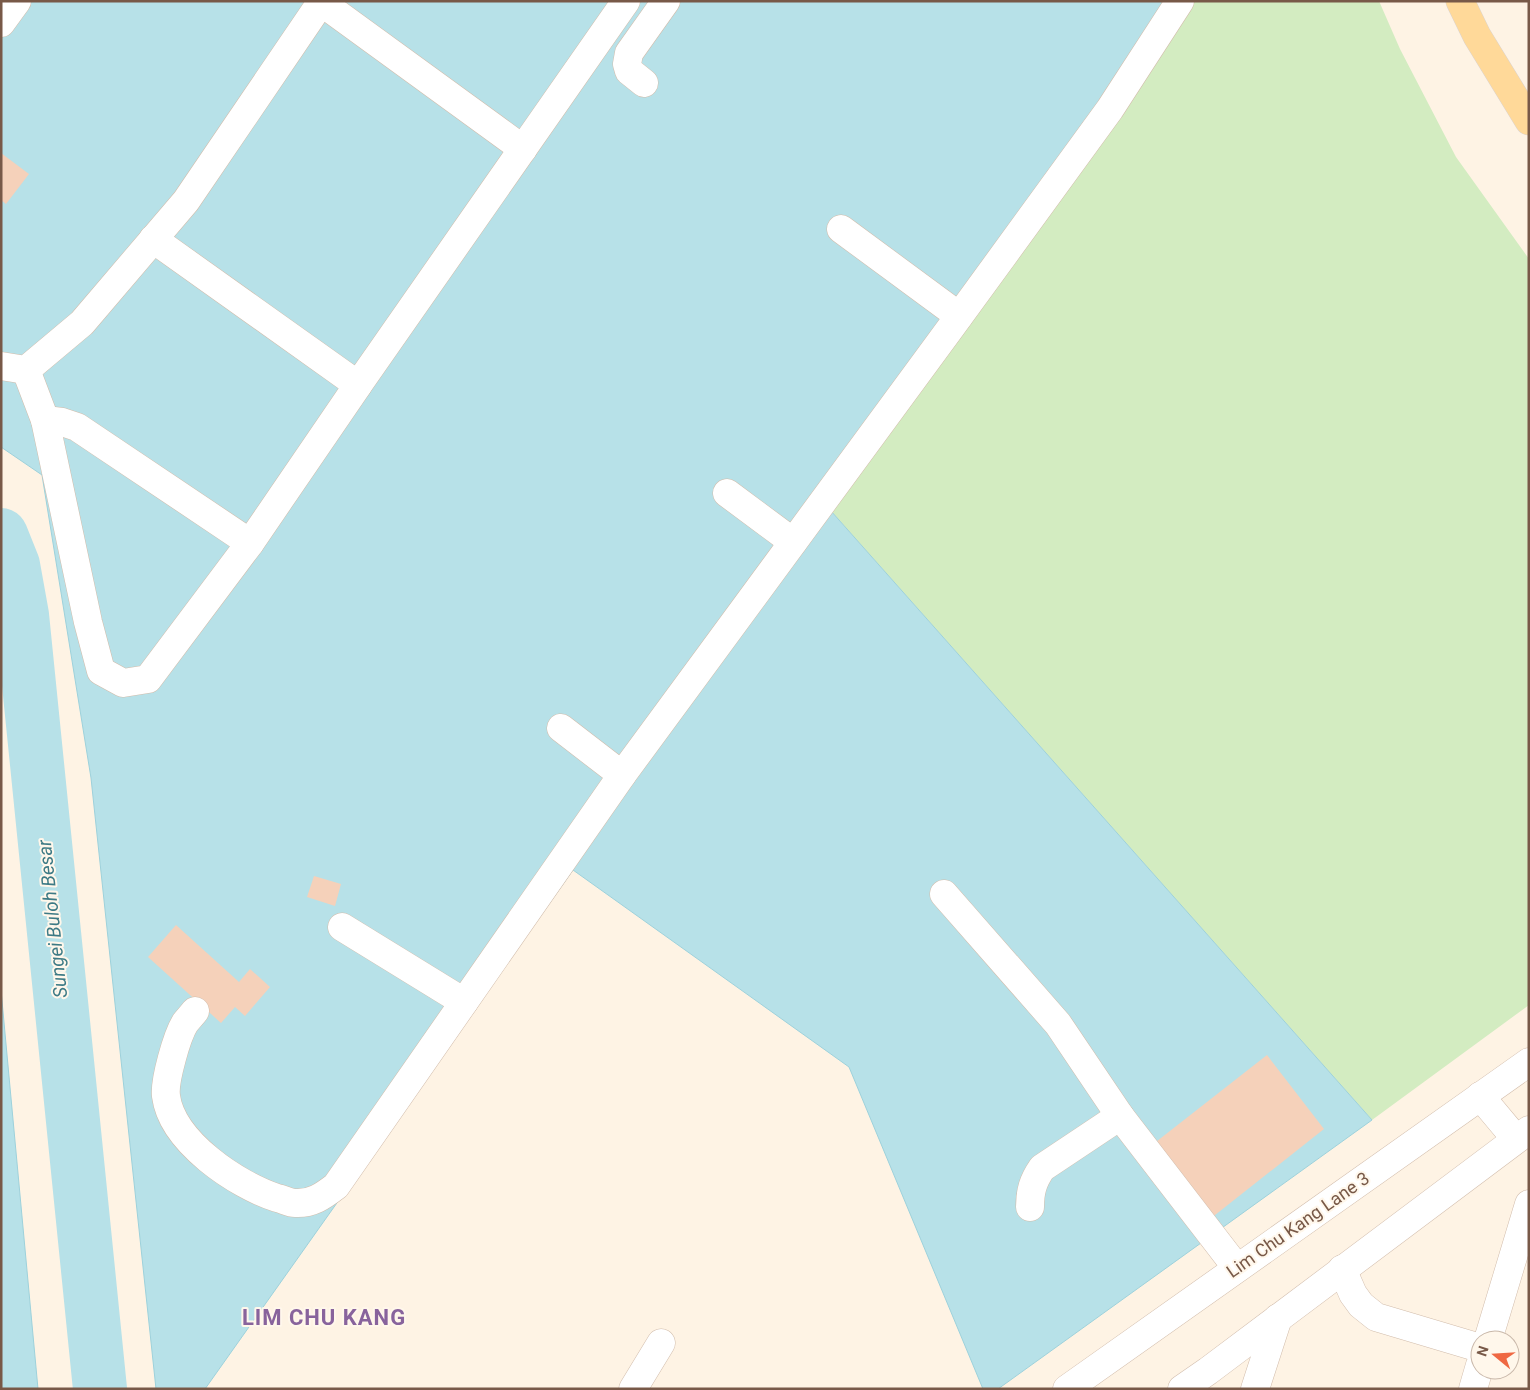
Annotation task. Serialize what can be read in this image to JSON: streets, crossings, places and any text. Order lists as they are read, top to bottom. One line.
{"streets":{"street":["Lim Chu Kang Lane 3"]},"districts":["LIM CHU KANG"],"water":["Sungei Buloh Besar"],"north":"left"}
